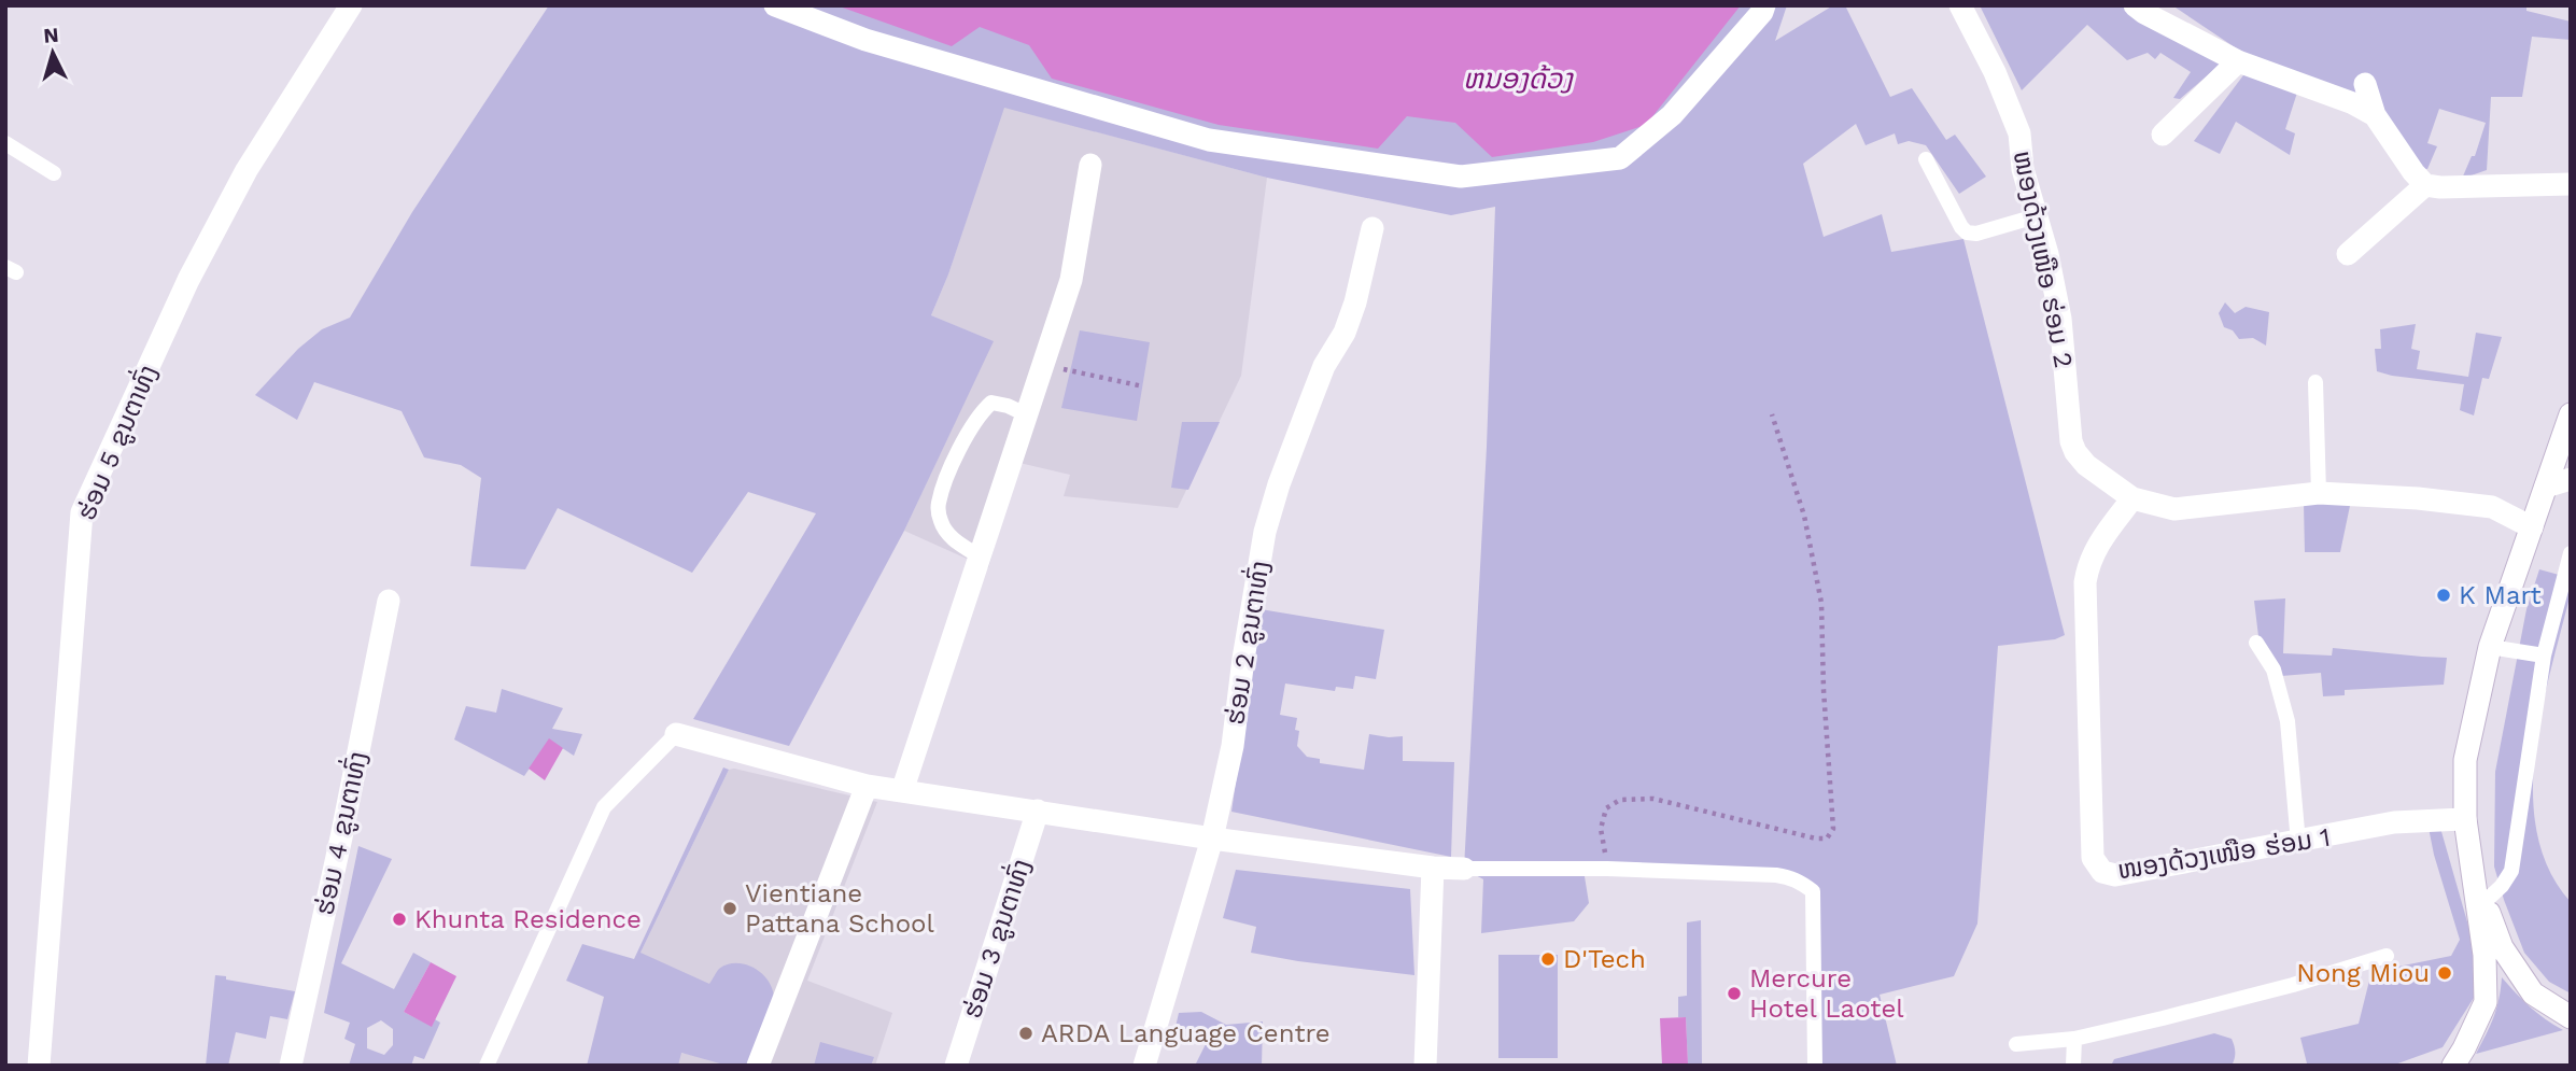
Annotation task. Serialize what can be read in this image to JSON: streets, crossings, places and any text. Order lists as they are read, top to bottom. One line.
{"streets":{"street":["ໜອງດ້ວງເໜືອ ຮ່ອມ 2","ຮ່ອມ 5 ຂູນຕາທົ່ງ","ຮ່ອມ 2 ຂູນຕາທົ່ງ","ຮ່ອມ 4 ຂູນຕາທົ່ງ","ໜອງດ້ວງເໜືອ ຮ່ອມ 1","ຮ່ອມ 3 ຂູນຕາທົ່ງ"]},"crossings":[["ໜອງດ້ວງເໜືອ ຮ່ອມ 2","ໜອງດ້ວງເໜືອ ຮ່ອມ 1"]],"water":["ຫນອງດ້ວງ"],"places":["K Mart","Vientiane Pattana School","Khunta Residence","D'Tech","Nong Miou","Mercure Hotel Laotel","ARDA Language Centre"],"north":"top"}
